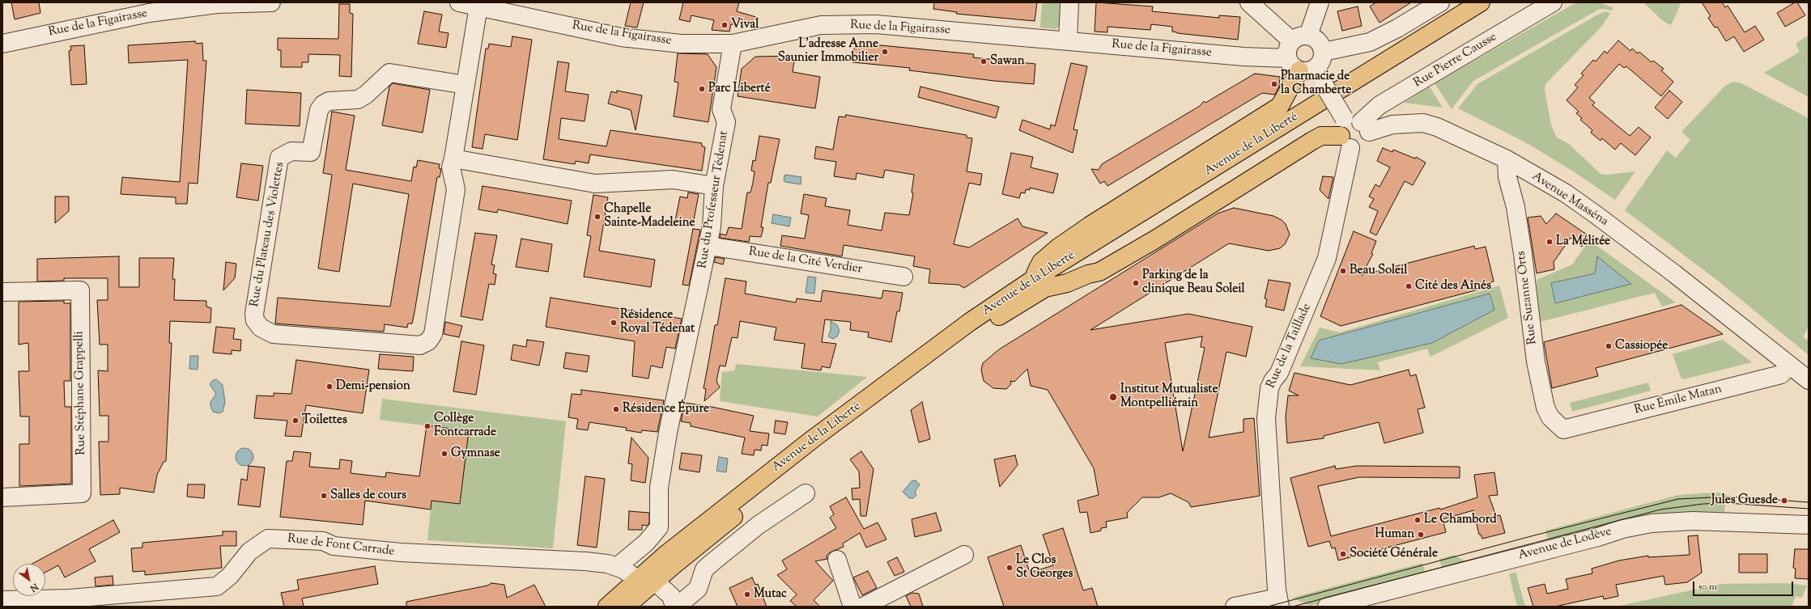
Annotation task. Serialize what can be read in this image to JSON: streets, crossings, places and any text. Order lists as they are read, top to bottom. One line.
{"streets":{"main road":["Avenue de la Liberté"],"street":["Rue de la Figairasse","Rue Pierre Causse","Rue du Professeur Tédenat","Avenue Masséna","Rue du Plateau des Violettes","Rue de la Cité Verdier","Rue Suzanne Orts","Rue de la Taillade","Rue Stéphane Grappelli","Rue Émile Matan","Avenue de Lodève","Rue de Font Carrade"]},"crossings":[["Rue de la Figairasse","Rue du Professeur Tédenat"],["Rue de la Figairasse","Rue du Plateau des Violettes"],["Rue Pierre Causse","Avenue Masséna"],["Rue Pierre Causse","Rue de la Taillade"],["Avenue de la Liberté","Rue de Font Carrade"],["Rue du Professeur Tédenat","Rue de la Cité Verdier"],["Rue du Professeur Tédenat","Rue de Font Carrade"],["Avenue Masséna","Rue Suzanne Orts"],["Avenue Masséna","Rue de la Taillade"],["Avenue Masséna","Rue Émile Matan"],["Rue Suzanne Orts","Rue Émile Matan"]],"places":["Vival","L'adresse Anne Saunier Immobilier","Sawan","Pharmacie de la Chamberte","Parc Liberté","Chapelle Sainte-Madeleine","La Mélitée","Beau Soleil","Parking de la clinique Beau Soleil","Cité des Aînés","Résidence Royal Tédenat","Cassiopée","Demi-pension","Institut Mutualiste Montpelliérain","Résidence Épure","Toilettes","Collège Fontcarrade","Gymnase","Salles de cours","Jules Guesde","Le Chambord","Human","Société Générale","Le Clos St Georges","Mutac"],"scale_bar":"50 m","north":"bottom right"}
